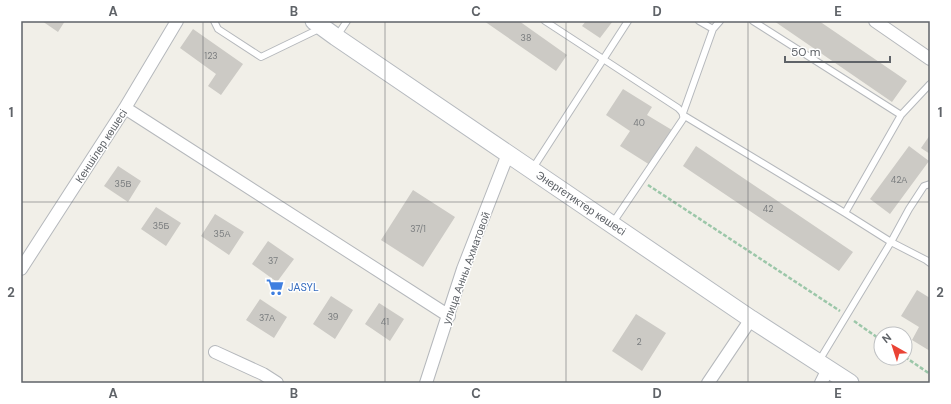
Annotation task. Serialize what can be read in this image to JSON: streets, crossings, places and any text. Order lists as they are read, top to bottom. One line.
{"streets":{"main road":["Энергетиктер көшесі"],"street":["Кеншілер көшесі","улица Анны Ахматовой"]},"crossings":[["Энергетиктер көшесі","улица Анны Ахматовой"]],"places":{"supermarket":["JASYL"]},"house_numbers":["38","123","40","42А","35В","42","35Б","37/1","35А","37","39","37А","41","2"],"scale_bar":"50 m","north":"top left","grid":{"columns":["A","B","C","D","E"],"rows":["1","2"]}}
